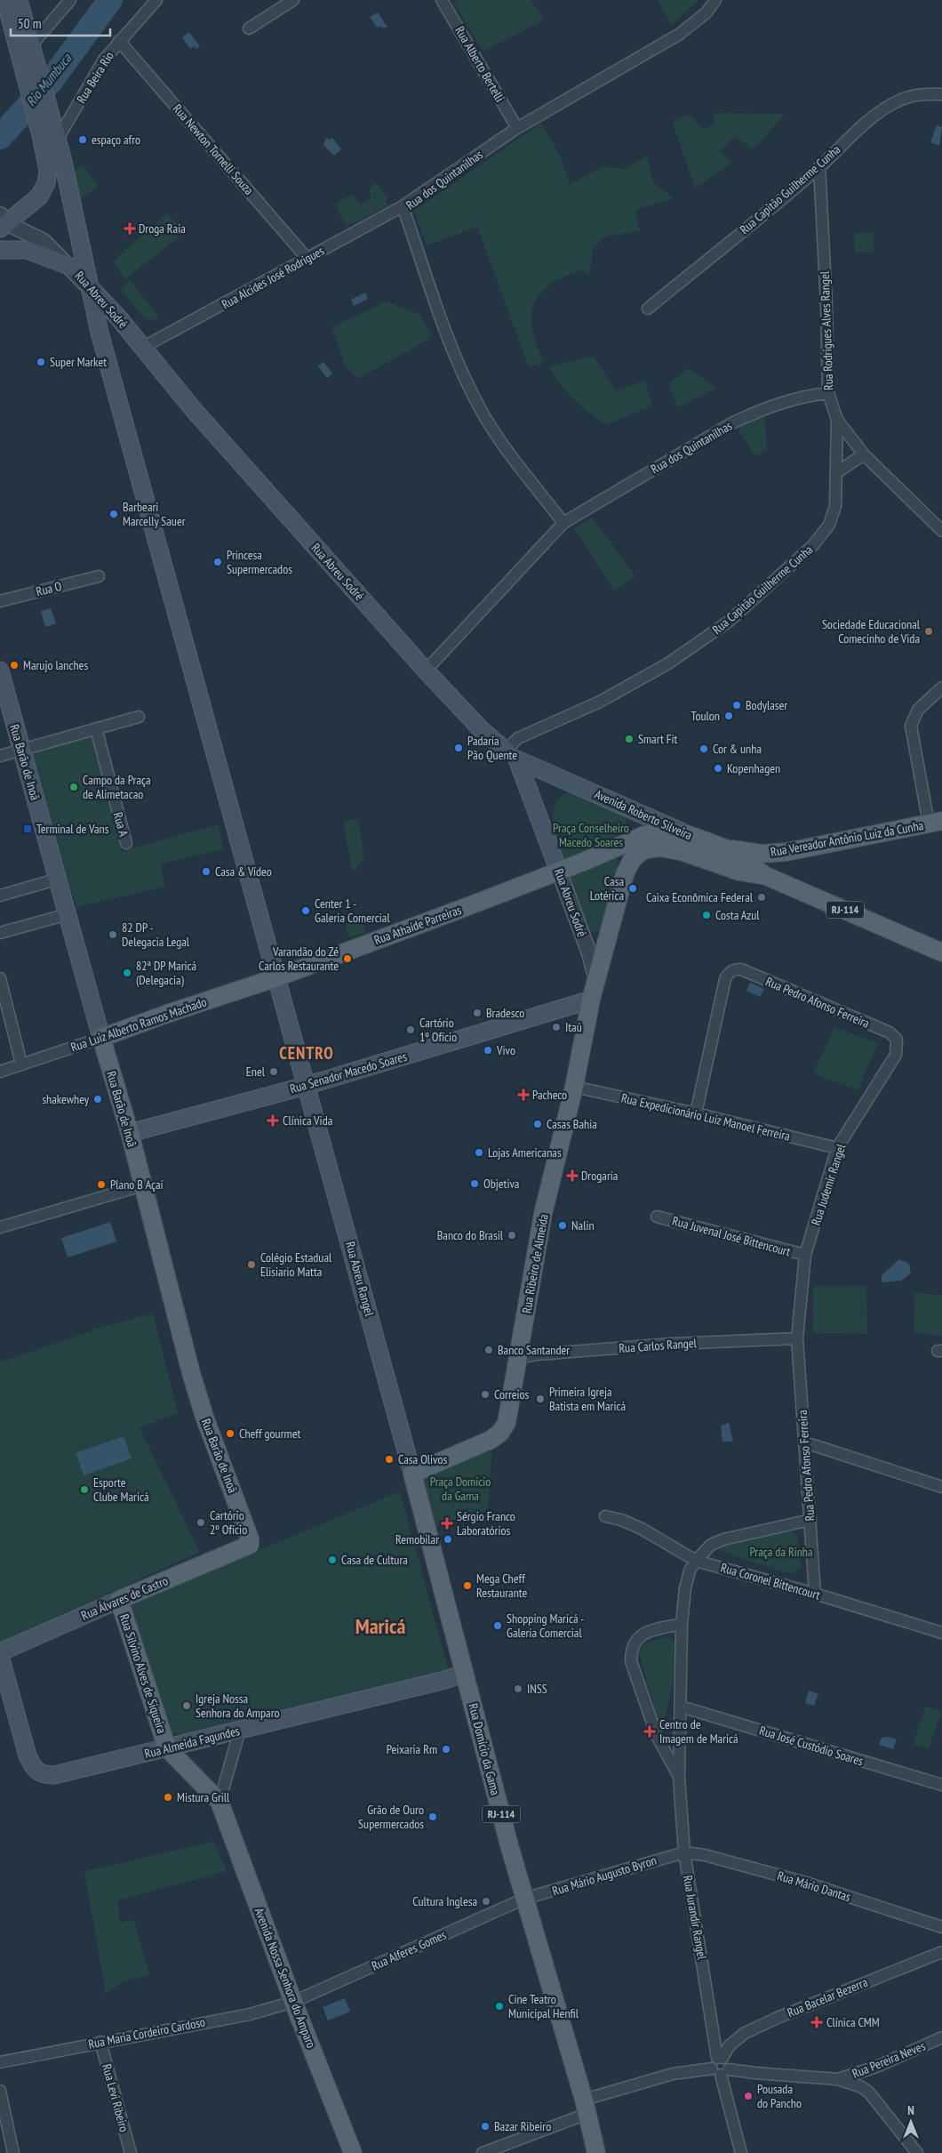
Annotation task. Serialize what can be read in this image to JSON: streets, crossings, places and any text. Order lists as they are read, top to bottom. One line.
{"streets":{"main road":["Rua Abreu Sodré","Rua Barão de Inoã","Avenida Roberto Silveira","Rua Vereador Antônio Luiz da Cunha","RJ-114","Rua Athaíde Parreiras","Rua Luiz Alberto Ramos Machado","Rua Senador Macedo Soares","Rua Ribeiro de Almeida","Rua Abreu Rangel","Rua Álvares de Castro","Rua Silvino Alves de Siqueira","Rua Almeida Fagundes","Rua Domício da Gama","Avenida Nossa Senhora do Amparo"],"street":["Rua Alberto Bertelli","Rua Beira Rio","Rua Newton Tornelli Souza","Rua dos Quintanilhas","Rua Capitão Guilherme Cunha","Rua Alcides José Rodrigues","Rua Rodrigues Alves Rangel","Rua O","Rua A","Rua Pedro Afonso Ferreira","Rua Expedicionário Luiz Manoel Ferreira","Rua Judemir Rangel","Rua Juvenal José Bittencourt","Rua Carlos Rangel","Rua Coronel Bittencourt","Rua José Custódio Soares","Rua Mário Augusto Byron","Rua Mário Dantas","Rua Jurandir Rangel","Rua Alferes Gomes","Rua Bacelar Bezerra","Rua Maria Cordeiro Cardoso","Rua Pereira Neves","Rua Levi Ribeiro"]},"crossings":[["Rua Alberto Bertelli","Rua dos Quintanilhas"],["Rua Beira Rio","Rua Newton Tornelli Souza"],["Rua Beira Rio","Rua Abreu Rangel"],["Rua Newton Tornelli Souza","Rua Alcides José Rodrigues"],["Rua dos Quintanilhas","Rua Alcides José Rodrigues"],["Rua dos Quintanilhas","Rua Abreu Sodré"],["Rua dos Quintanilhas","Rua Rodrigues Alves Rangel"],["Rua Capitão Guilherme Cunha","Rua Abreu Sodré"],["Rua Capitão Guilherme Cunha","Rua Rodrigues Alves Rangel"],["Rua Capitão Guilherme Cunha","Avenida Roberto Silveira"],["Rua Alcides José Rodrigues","Rua Abreu Sodré"],["Rua Abreu Sodré","Avenida Roberto Silveira"],["Rua Abreu Sodré","RJ-114"],["Rua Abreu Sodré","Rua Athaíde Parreiras"],["Rua Abreu Sodré","Rua Abreu Rangel"],["Rua Barão de Inoã","Rua Luiz Alberto Ramos Machado"],["Rua Barão de Inoã","Rua Senador Macedo Soares"],["Rua Barão de Inoã","Rua Álvares de Castro"],["Avenida Roberto Silveira","Rua Vereador Antônio Luiz da Cunha"],["Avenida Roberto Silveira","RJ-114"],["RJ-114","Rua Senador Macedo Soares"],["RJ-114","Rua Ribeiro de Almeida"],["Rua Athaíde Parreiras","Rua Luiz Alberto Ramos Machado"],["Rua Athaíde Parreiras","Rua Abreu Rangel"],["Rua Pedro Afonso Ferreira","Rua Expedicionário Luiz Manoel Ferreira"],["Rua Pedro Afonso Ferreira","Rua Judemir Rangel"],["Rua Pedro Afonso Ferreira","Rua Carlos Rangel"],["Rua Pedro Afonso Ferreira","Rua Coronel Bittencourt"],["Rua Pedro Afonso Ferreira","Rua Jurandir Rangel"],["Rua Luiz Alberto Ramos Machado","Rua Abreu Rangel"],["Rua Senador Macedo Soares","Rua Ribeiro de Almeida"],["Rua Senador Macedo Soares","Rua Abreu Rangel"],["Rua Expedicionário Luiz Manoel Ferreira","Rua Judemir Rangel"],["Rua Expedicionário Luiz Manoel Ferreira","Rua Ribeiro de Almeida"],["Rua Judemir Rangel","Rua Juvenal José Bittencourt"],["Rua Judemir Rangel","Rua Carlos Rangel"],["Rua Ribeiro de Almeida","Rua Abreu Rangel"],["Rua Ribeiro de Almeida","Rua Carlos Rangel"],["Rua Ribeiro de Almeida","Rua Domício da Gama"],["Rua Abreu Rangel","Rua Domício da Gama"],["Rua Coronel Bittencourt","Rua Jurandir Rangel"],["Rua Álvares de Castro","Rua Silvino Alves de Siqueira"],["Rua Silvino Alves de Siqueira","Rua Almeida Fagundes"],["Rua Silvino Alves de Siqueira","Avenida Nossa Senhora do Amparo"],["Rua Almeida Fagundes","Rua Domício da Gama"],["Rua Almeida Fagundes","Avenida Nossa Senhora do Amparo"],["Rua José Custódio Soares","Rua Jurandir Rangel"],["Rua Domício da Gama","Rua Mário Augusto Byron"],["Rua Domício da Gama","Rua Alferes Gomes"],["Rua Domício da Gama","Rua Pereira Neves"],["Rua Mário Augusto Byron","Rua Mário Dantas"],["Rua Mário Augusto Byron","Rua Jurandir Rangel"],["Rua Mário Augusto Byron","Rua Alferes Gomes"],["Rua Mário Dantas","Rua Jurandir Rangel"],["Rua Jurandir Rangel","Rua Bacelar Bezerra"],["Rua Jurandir Rangel","Rua Pereira Neves"],["Rua Alferes Gomes","Avenida Nossa Senhora do Amparo"],["Rua Alferes Gomes","Rua Maria Cordeiro Cardoso"],["Avenida Nossa Senhora do Amparo","Rua Maria Cordeiro Cardoso"],["Rua Bacelar Bezerra","Rua Pereira Neves"],["Rua Maria Cordeiro Cardoso","Rua Levi Ribeiro"]],"districts":["CENTRO","Maricá"],"water":["Rio Mumbuca"],"parks":["Praça Conselheiro Macedo Soares","Praça Domício da Gama","Praça da Rinha"],"places":{"other":["espaço afro","Super Market","Barbeari Marcelly Sauer","Princesa Supermercados","Sociedade Educacional Comecinho de Vida","Marujo lanches","Bodylaser","Toulon","Smart Fit","Padaria Pão Quente","Cor & unha","Kopenhagen","Campo da Praça de Alimetacao","Casa & Vídeo","Casa Lotérica","Caixa Econômica Federal","Center 1 - Galeria Comercial","Costa Azul","82 DP - Delegacia Legal","Varandão do Zé Carlos Restaurante","82ª DP Maricá (Delegacia)","Bradesco","Itaú","Cartório 1º Ofício","Vivo","Enel","shakewhey","Casas Bahia","Lojas Americanas","Objetiva","Plano B Açaí","Nalin","Banco do Brasil","Colégio Estadual Elisiario Matta","Banco Santander","Correios","Primeira Igreja Batista em Maricá","Cheff gourmet","Casa Olivos","Esporte Clube Maricá","Cartório 2º Ofício","Remobilar","Casa de Cultura","Mega Cheff Restaurante","Shopping Maricá - Galeria Comercial","INSS","Igreja Nossa Senhora do Amparo","Peixaria Rm","Mistura Grill","Grão de Ouro Supermercados","Cultura Inglesa","Cine Teatro Municipal Henfil","Pousada do Pancho","Bazar Ribeiro"],"health":["Droga Raia","Pacheco","Clínica Vida","Drogaria","Sérgio Franco Laboratórios","Centro de Imagem de Maricá","Clínica CMM"],"transit":["Terminal de Vans"]},"scale_bar":"50 m","north":"top"}
